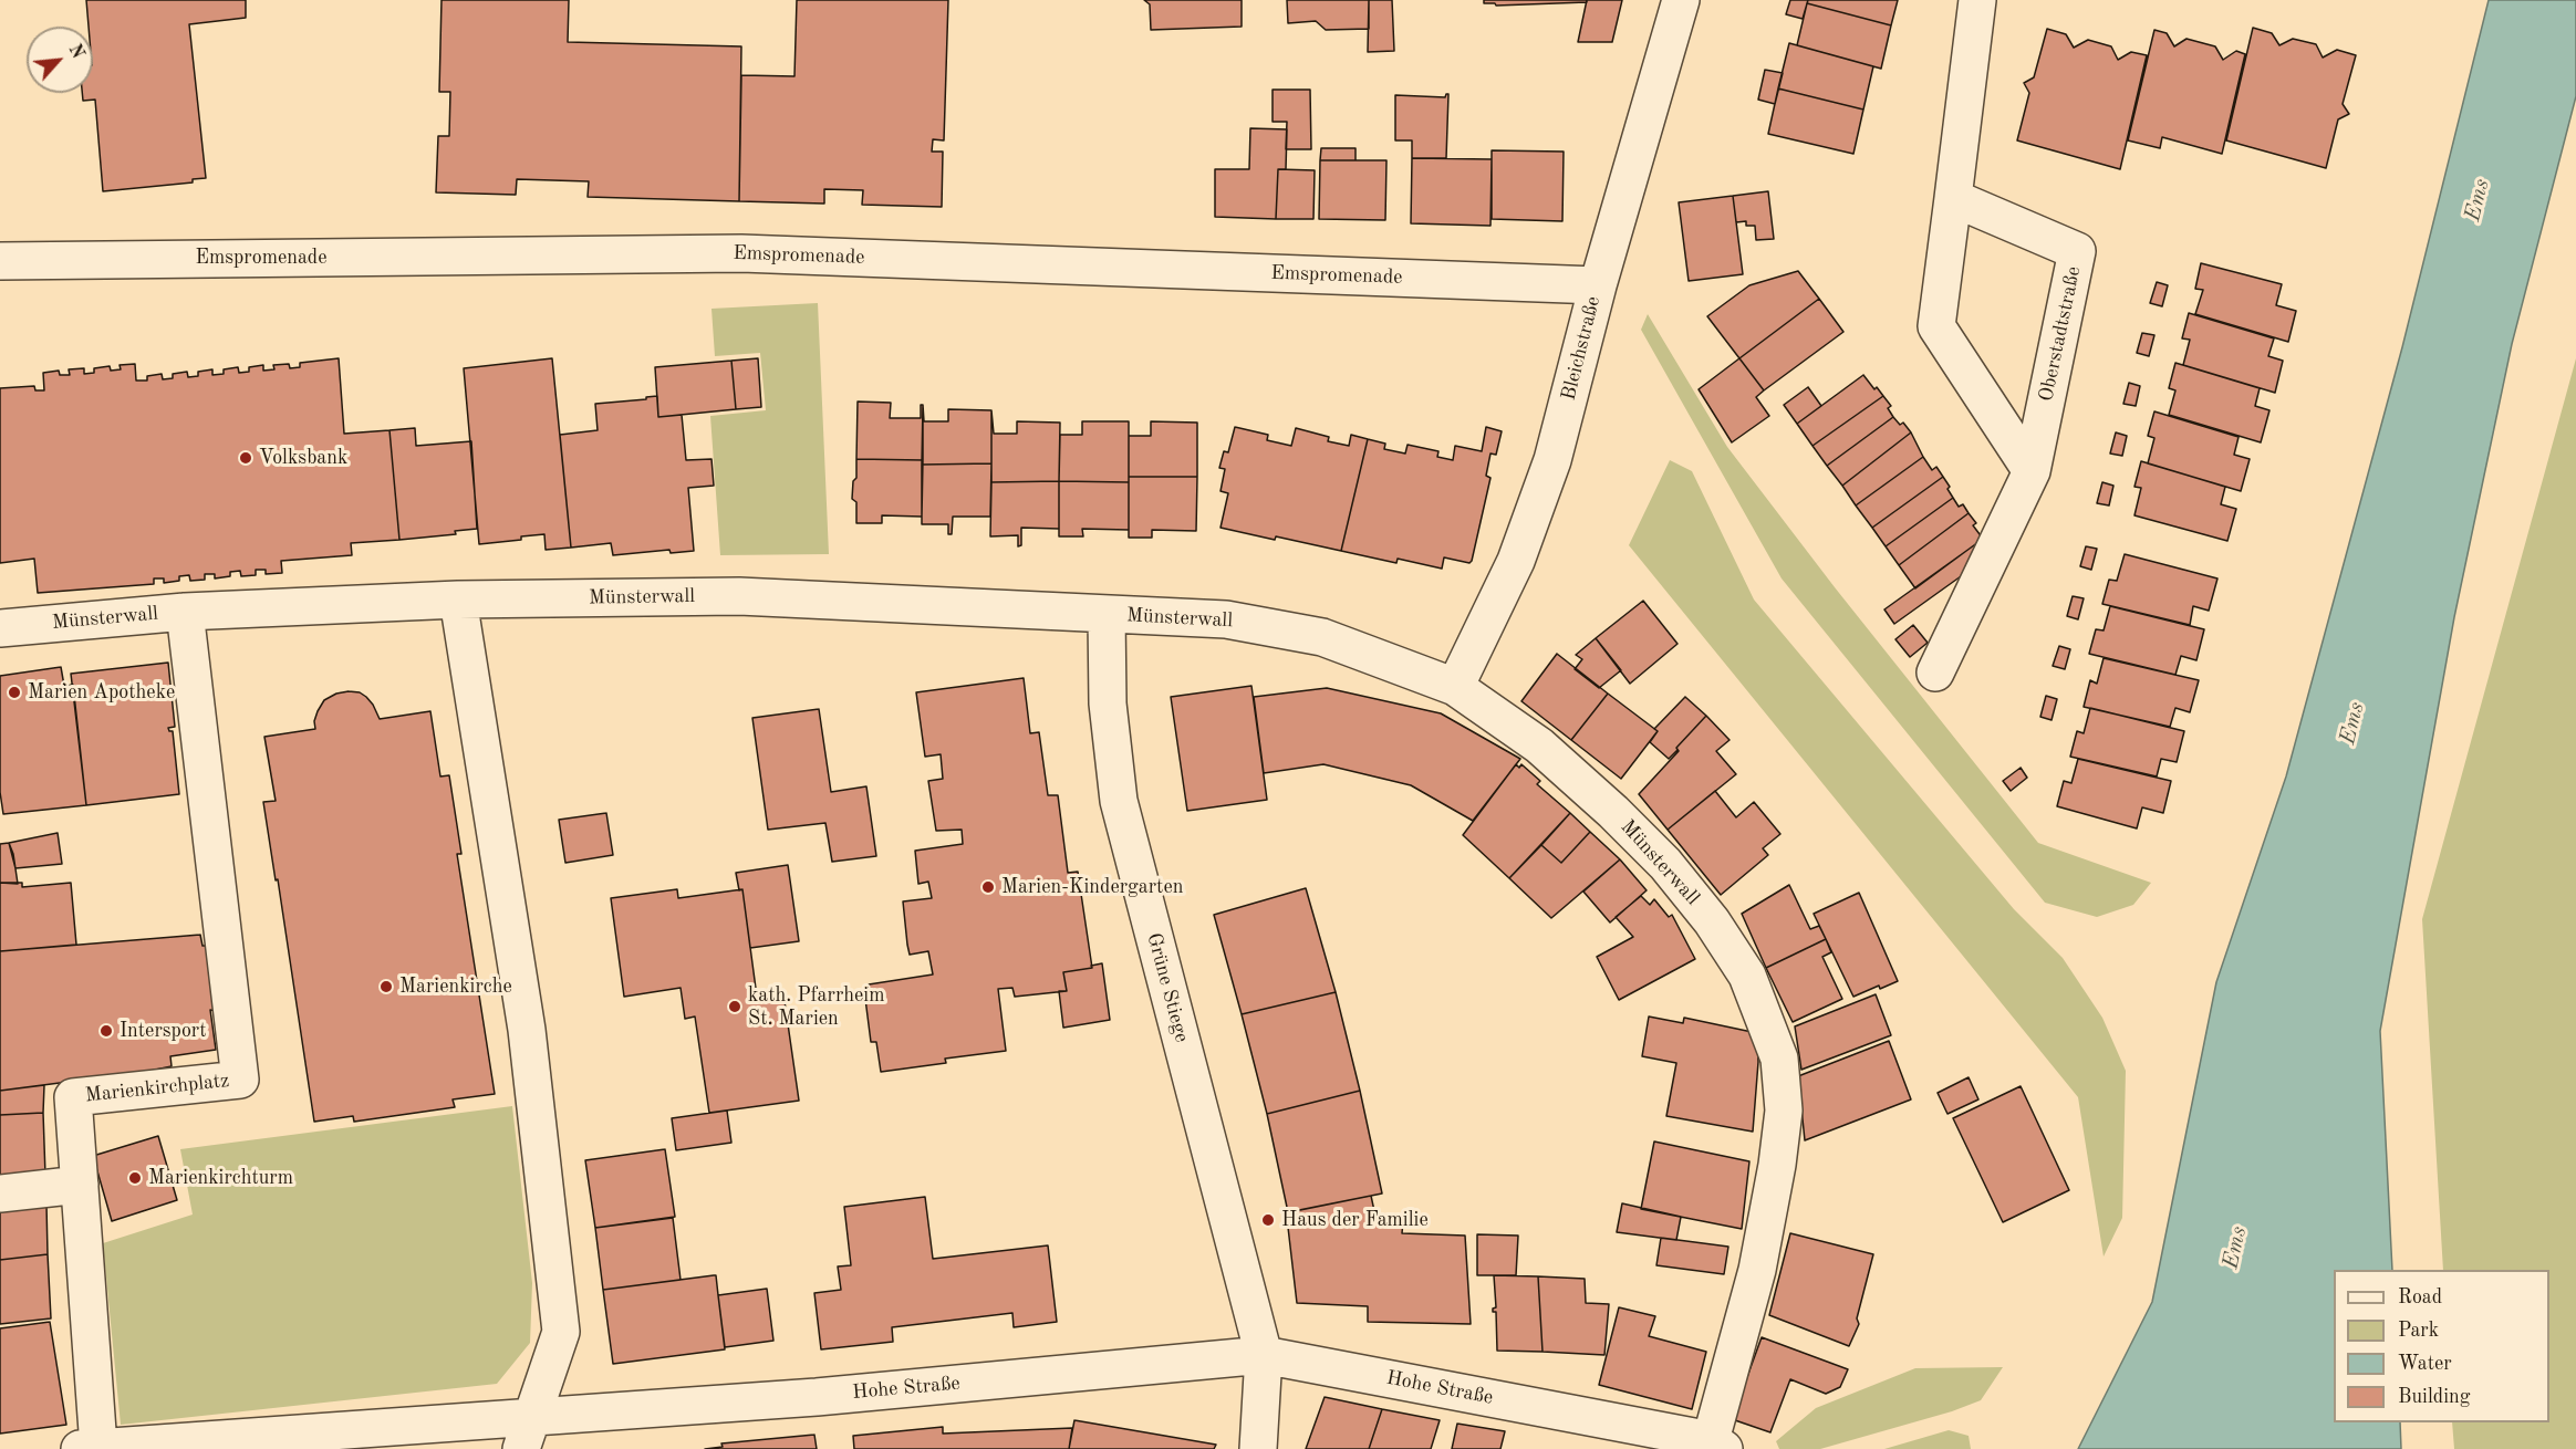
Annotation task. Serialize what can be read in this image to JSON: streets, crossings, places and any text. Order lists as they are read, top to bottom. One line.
{"streets":{"street":["Emspromenade","Oberstadtstraße","Bleichstraße","Münsterwall","Grüne Stiege","Marienkirchplatz","Hohe Straße"]},"crossings":[["Emspromenade","Bleichstraße"],["Bleichstraße","Münsterwall"],["Münsterwall","Grüne Stiege"],["Münsterwall","Marienkirchplatz"],["Münsterwall","Hohe Straße"],["Grüne Stiege","Hohe Straße"],["Marienkirchplatz","Hohe Straße"]],"water":["Ems"],"places":["Volksbank","Marien Apotheke","Marien-Kindergarten","Marienkirche","kath. Pfarrheim St. Marien","Intersport","Marienkirchturm","Haus der Familie"],"legend":["Road","Park","Water","Building"],"north":"top right"}
